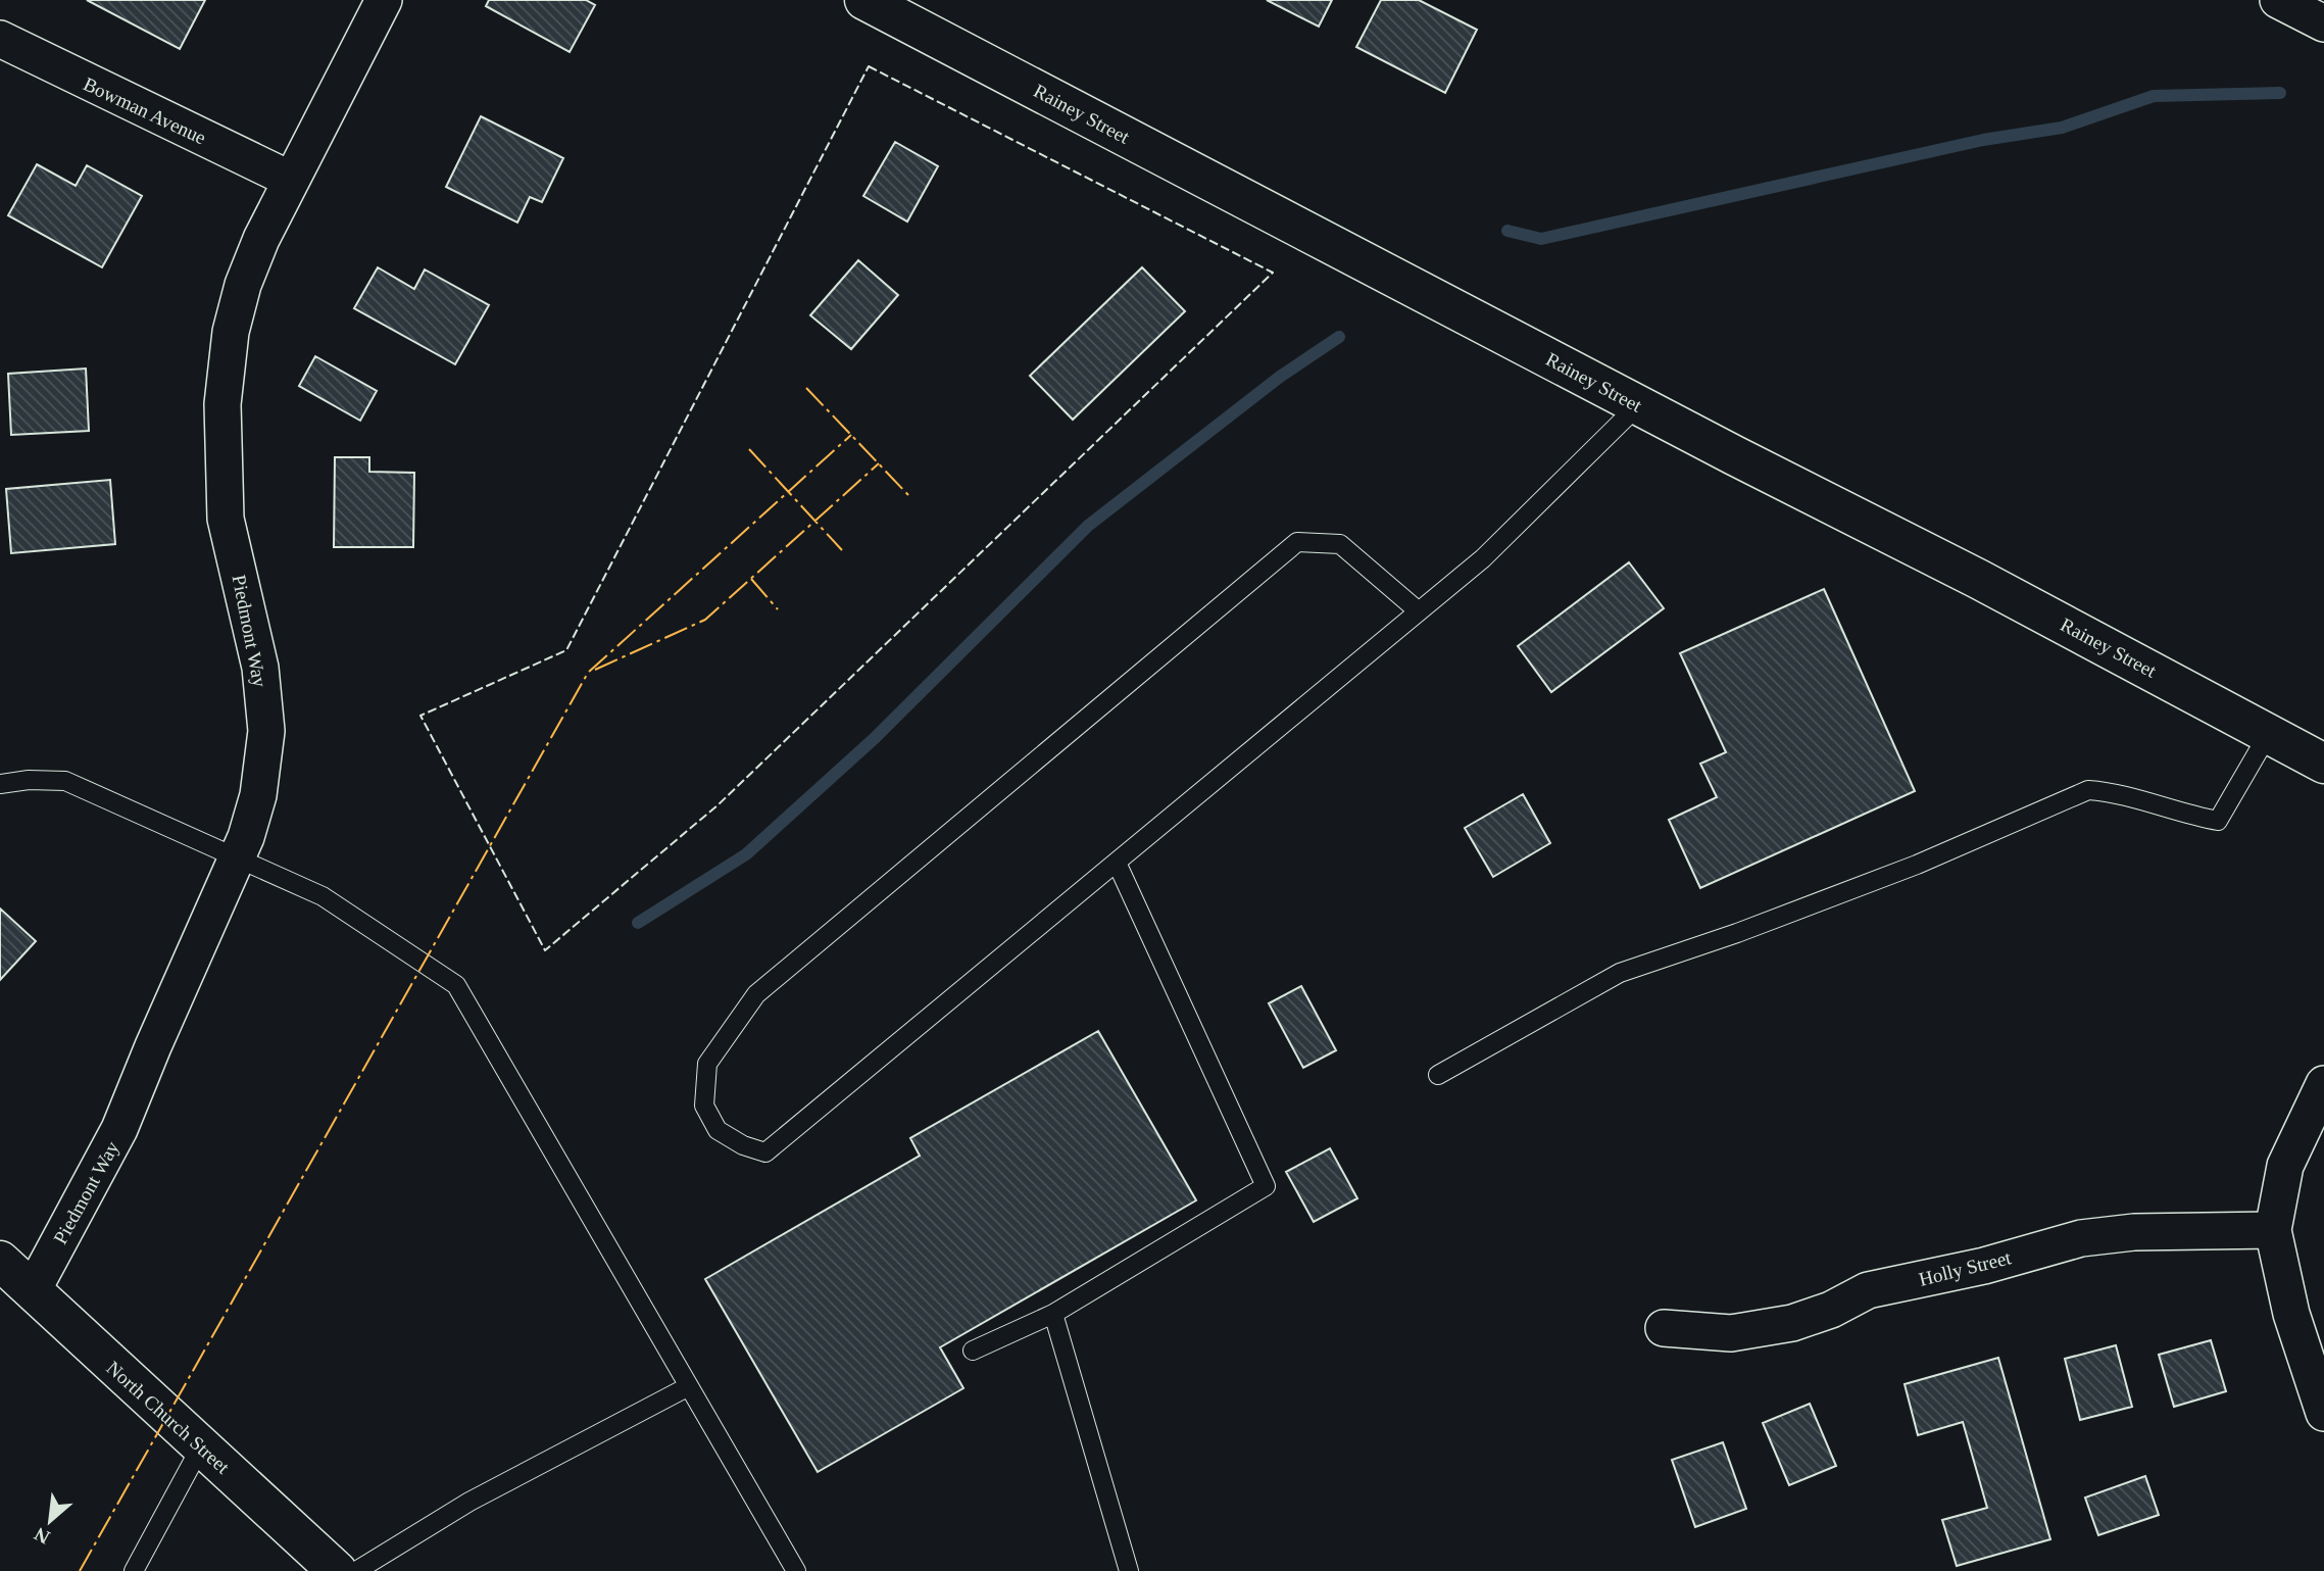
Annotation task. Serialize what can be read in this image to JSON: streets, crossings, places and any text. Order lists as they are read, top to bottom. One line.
{"streets":{"street":["Bowman Avenue","Rainey Street","Piedmont Way","Holly Street","North Church Street"]},"crossings":[["Bowman Avenue","Piedmont Way"],["Piedmont Way","North Church Street"]],"north":"bottom left"}
